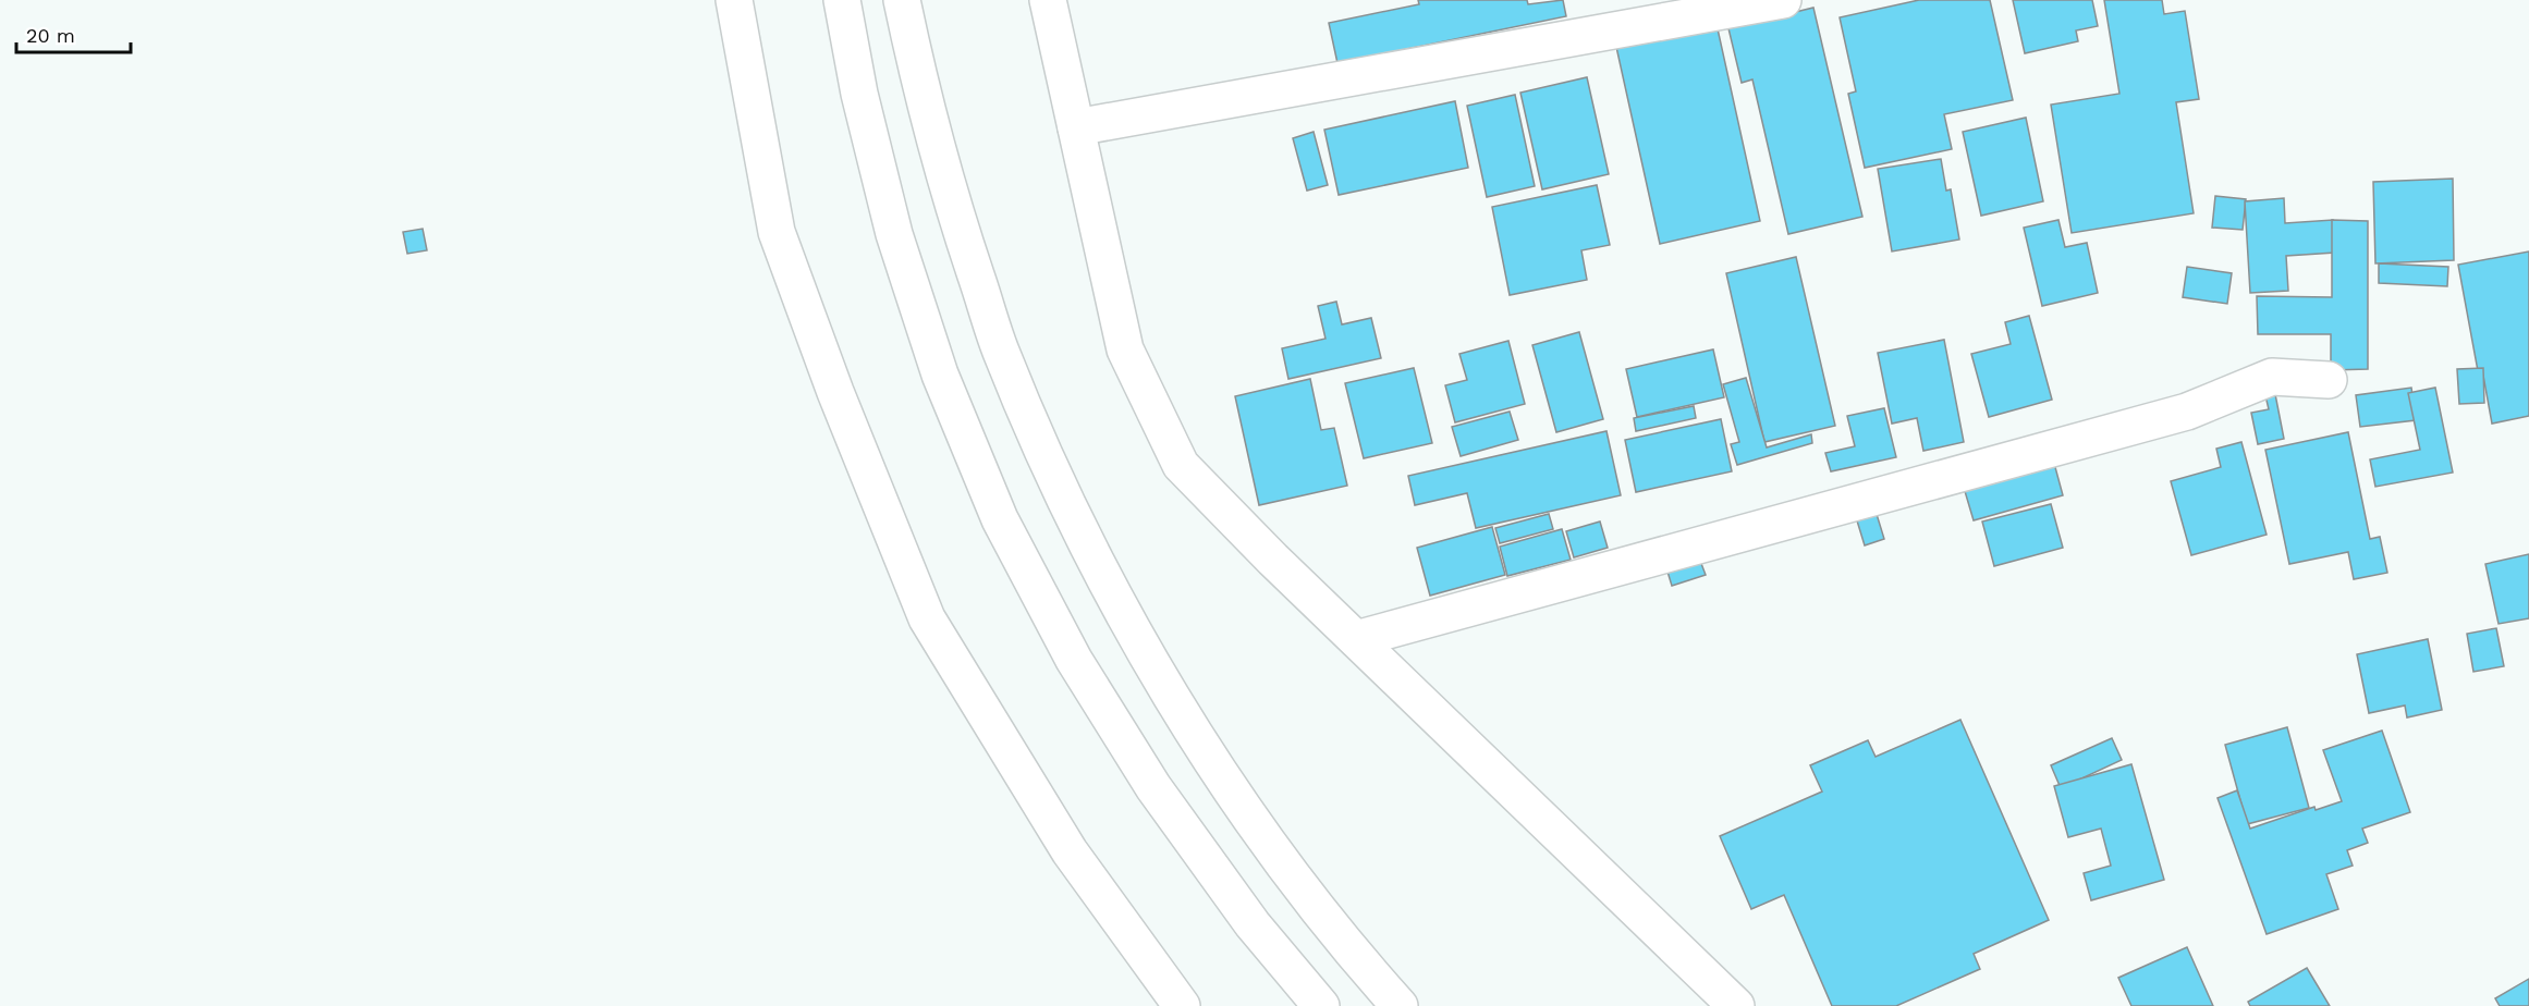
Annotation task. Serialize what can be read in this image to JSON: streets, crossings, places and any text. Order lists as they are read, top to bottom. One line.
{"scale_bar":"20 m"}
